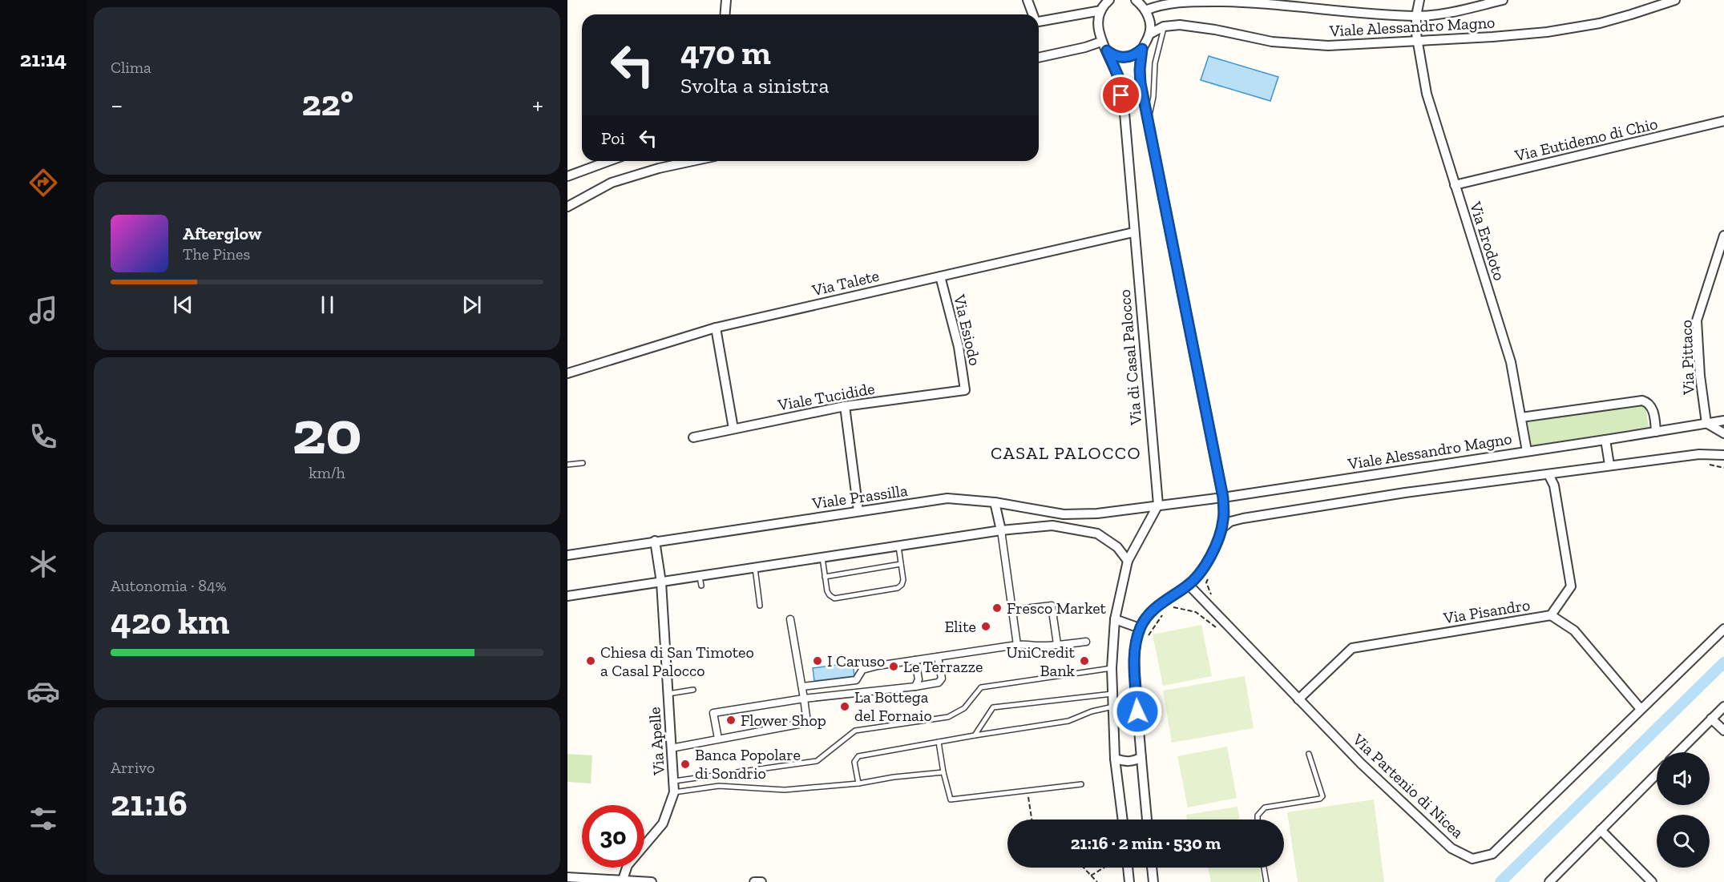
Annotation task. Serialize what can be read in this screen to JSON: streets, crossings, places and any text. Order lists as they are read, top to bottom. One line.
{"streets":{"street":["Viale Alessandro Magno","Via Eutidemo di Chio","Via Erodoto","Via Talete","Via Esiodo","Via di Casal Palocco","Via Pittaco","Viale Tucidide","Viale Prassilla","Via Pisandro","Via Apelle","Via Partenio di Nicea"]},"crossings":[["Viale Alessandro Magno","Via Erodoto"],["Viale Alessandro Magno","Via di Casal Palocco"],["Viale Alessandro Magno","Via Pittaco"],["Viale Alessandro Magno","Viale Prassilla"],["Via Eutidemo di Chio","Via Erodoto"],["Via Talete","Via Esiodo"],["Via Talete","Via di Casal Palocco"],["Via Esiodo","Viale Tucidide"],["Via di Casal Palocco","Viale Prassilla"],["Viale Prassilla","Via Apelle"],["Via Pisandro","Via Partenio di Nicea"]],"districts":["CASAL PALOCCO"],"places":["Fresco Market","Elite","Chiesa di San Timoteo a Casal Palocco","I Caruso","UniCredit Bank","Le Terrazze","La Bottega del Fornaio","Flower Shop","Banca Popolare di Sondrio"],"page":{"tabs":"21:14","tile":["Clima",["20","km/h"],["Autonomia · 84%","420 km"],["Arrivo","21:16"]],"turn":["470 m","Svolta a sinistra"],"heat":["−","22°","+"],"then":"Poi","song":["Afterglow","The Pines"],"limit":"30","trip":"21:16 · 2 min · 530 m"}}
